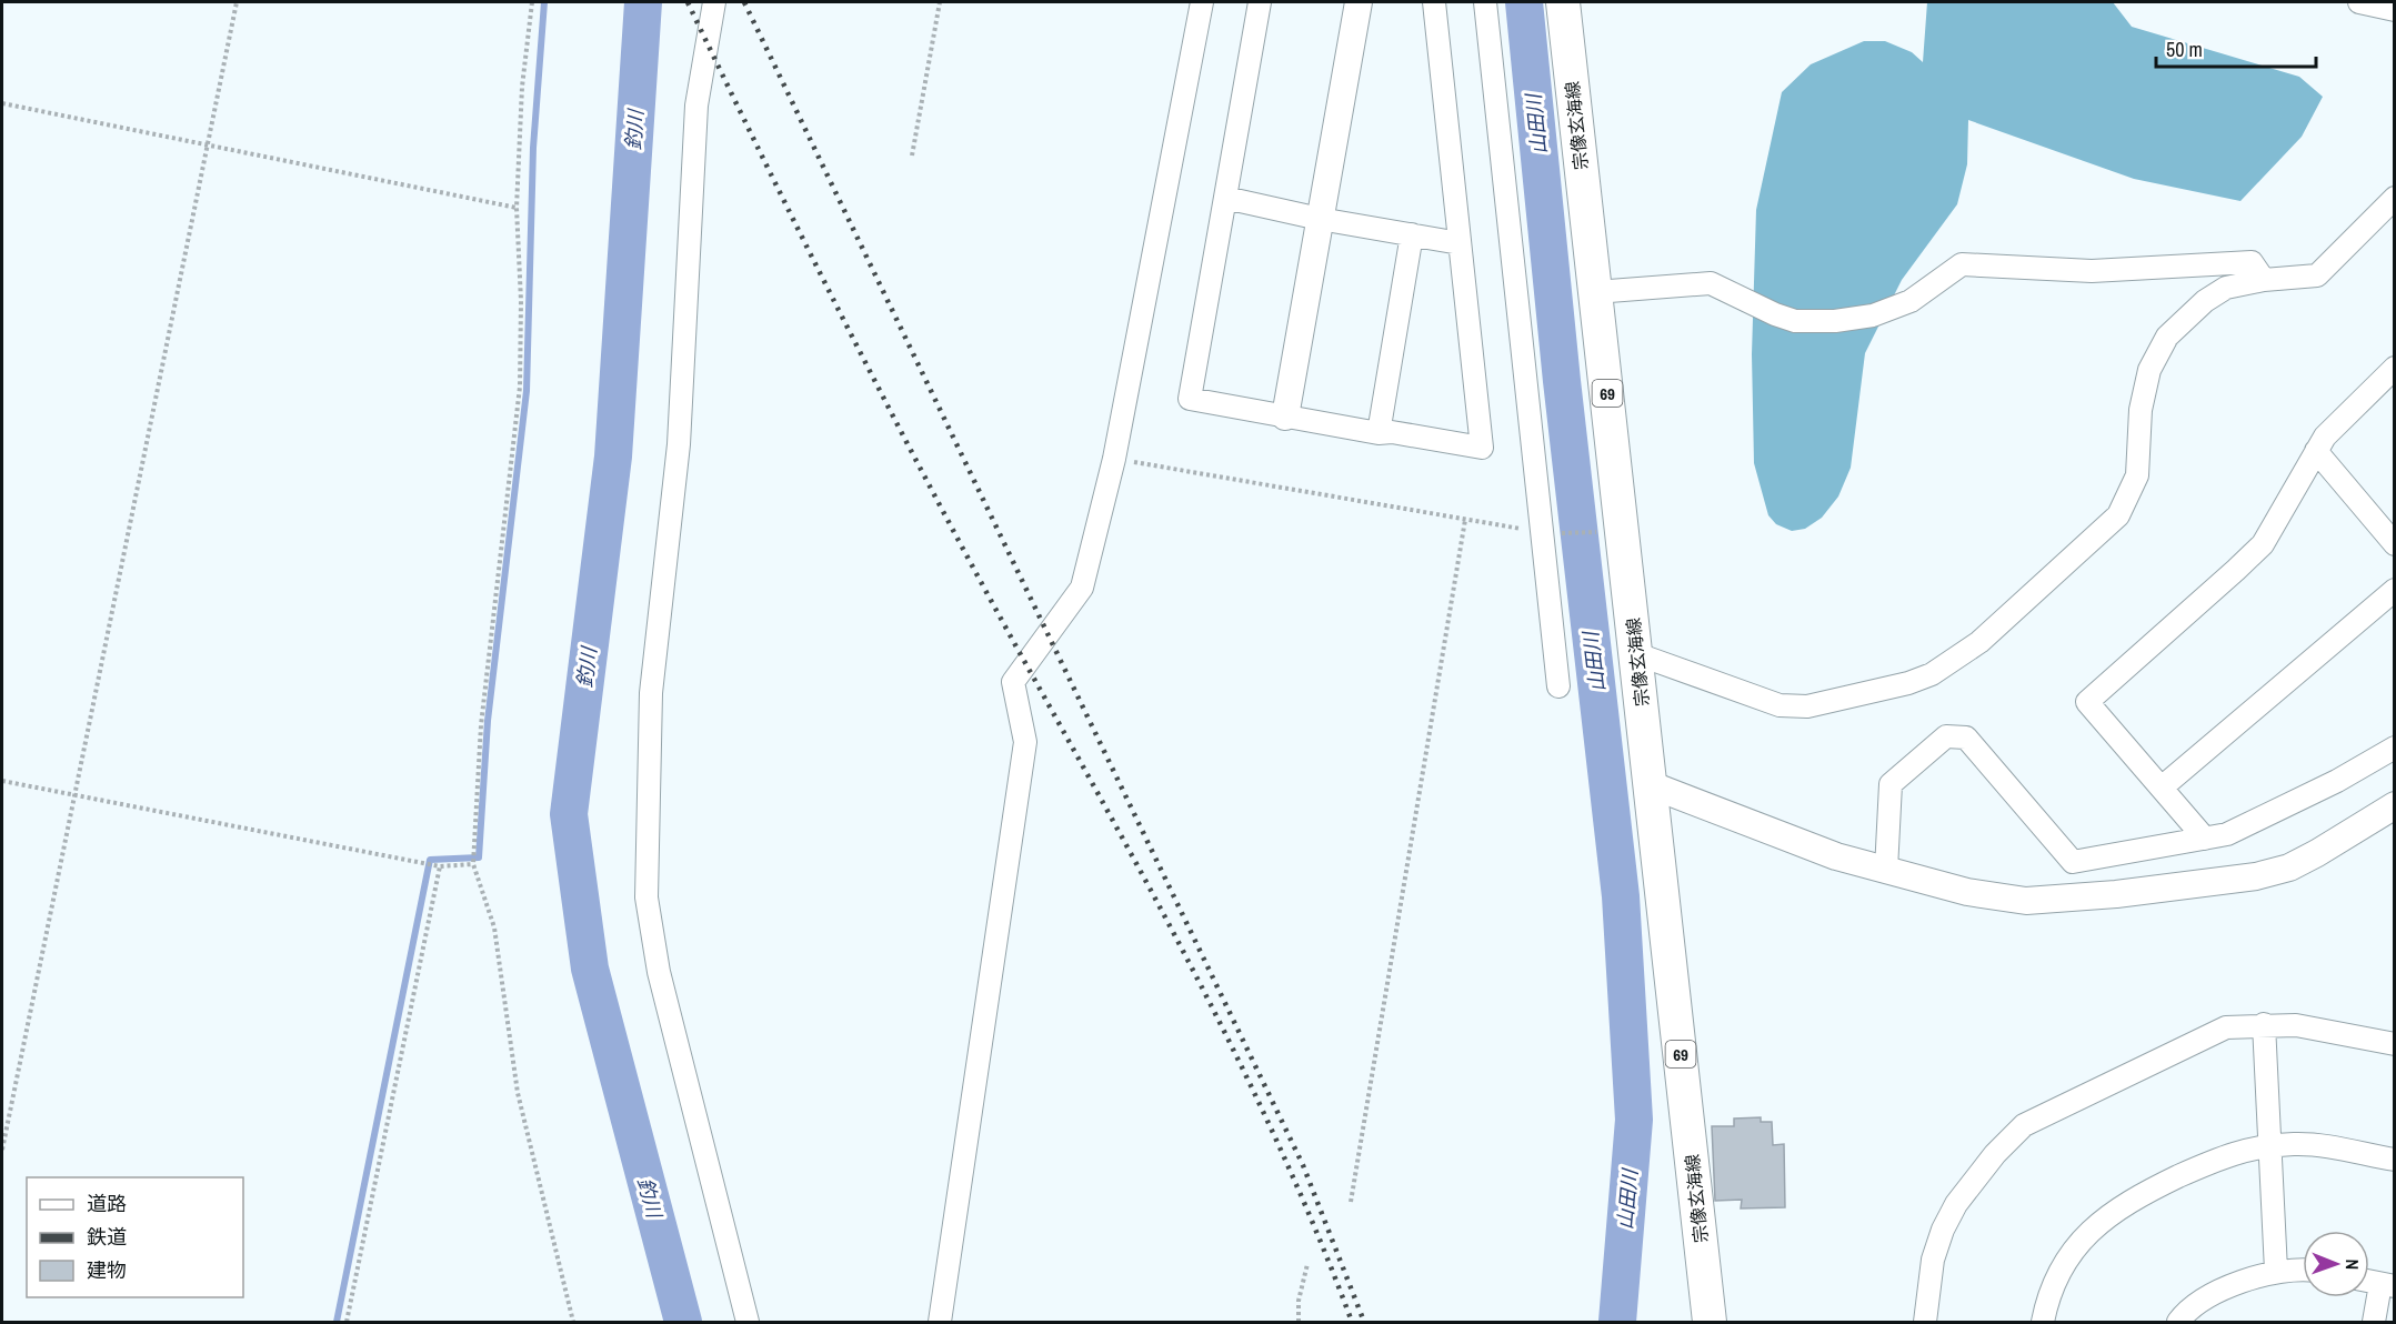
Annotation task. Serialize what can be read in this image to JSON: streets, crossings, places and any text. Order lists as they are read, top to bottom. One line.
{"streets":{"main road":["宗像玄海線","69"]},"water":["山田川","釣川"],"legend":["道路","鉄道","建物"],"scale_bar":"50 m","north":"right"}
